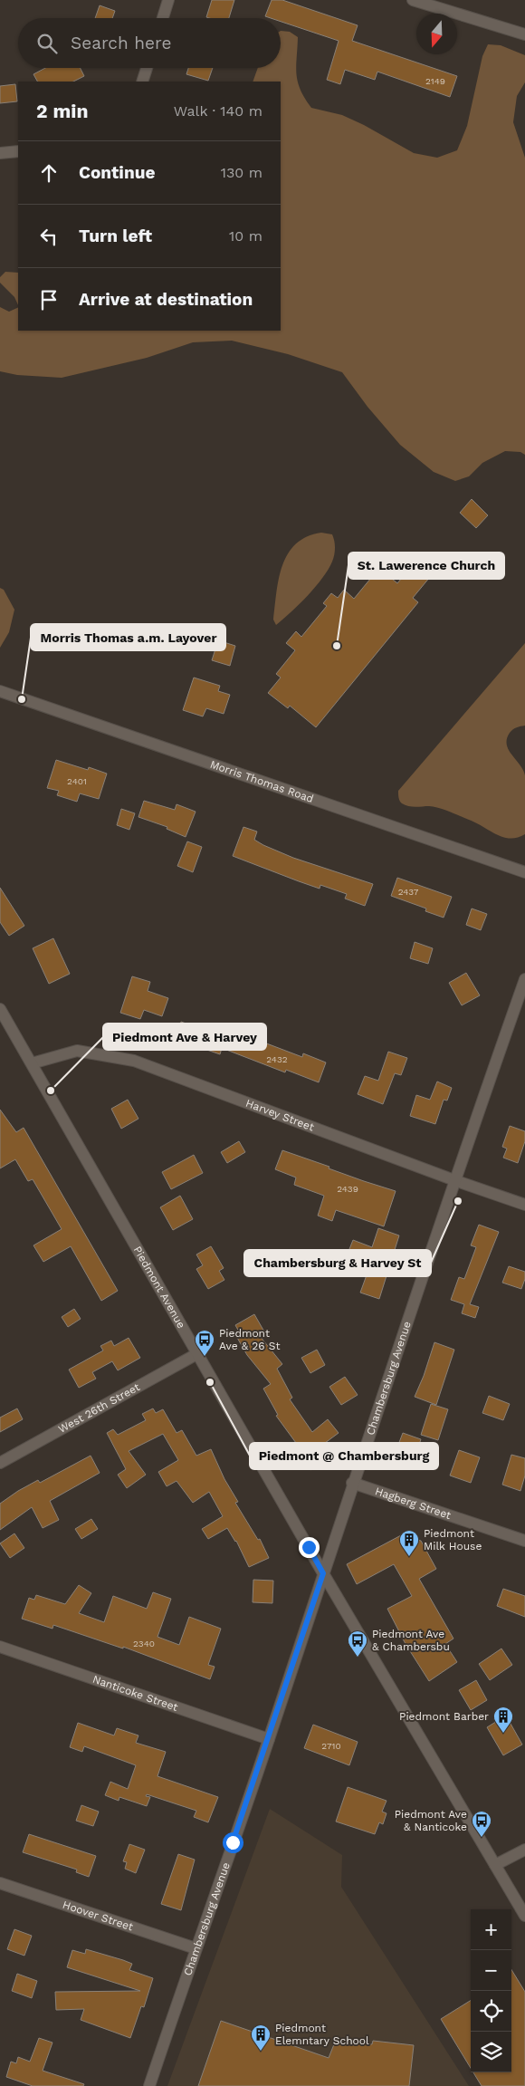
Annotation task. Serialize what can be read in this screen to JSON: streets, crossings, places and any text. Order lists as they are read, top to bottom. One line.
{"streets":{"street":["Morris Thomas Road","Harvey Street","Piedmont Avenue","Chambersburg Avenue","West 26th Street","Hagberg Street","Nanticoke Street","Hoover Street"]},"crossings":[["Harvey Street","Piedmont Avenue"],["Harvey Street","Chambersburg Avenue"],["Piedmont Avenue","Chambersburg Avenue"],["Piedmont Avenue","West 26th Street"],["Chambersburg Avenue","Hagberg Street"],["Chambersburg Avenue","Nanticoke Street"],["Chambersburg Avenue","Hoover Street"]],"places":{"other":["St. Lawerence Church","Morris Thomas a.m. Layover","Piedmont Ave & Harvey","Chambersburg & Harvey St","Piedmont @ Chambersburg"],"bus stop":["Piedmont Ave & 26 St","Piedmont Ave & Chambersbu","Piedmont Ave & Nanticoke"],"building":["Piedmont Milk House","Piedmont Barber","Piedmont Elemntary School"]},"house_numbers":["2149","2401","2437","2432","2439","2340","2710"],"north":"bottom","page":{"search":"Search here","heading":["2 min","Walk · 140 m"],"list":[["Continue","130 m"],["Turn left","10 m"],"Arrive at destination"],"map_buttons":["+","−"]}}
